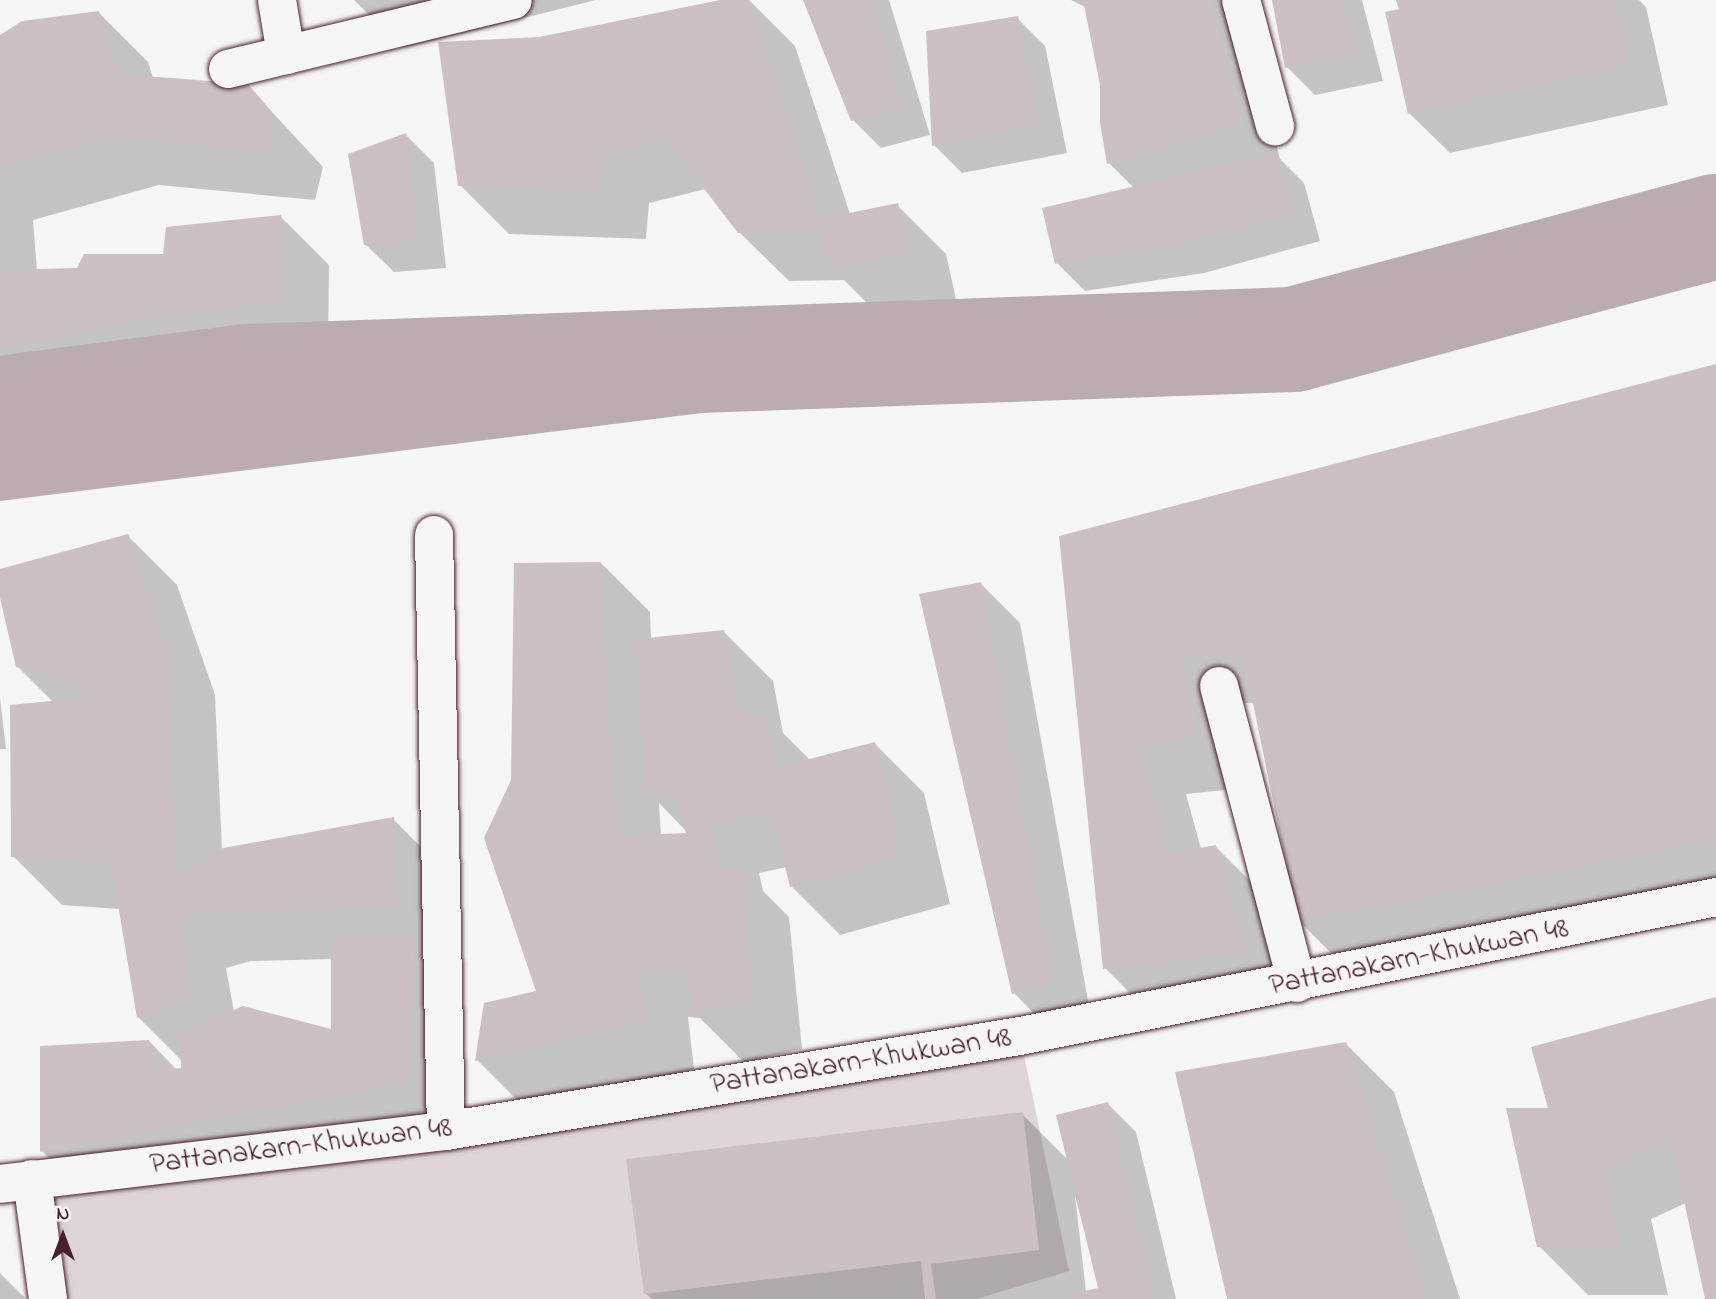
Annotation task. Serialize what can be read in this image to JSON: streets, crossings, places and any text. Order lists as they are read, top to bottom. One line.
{"streets":{"street":["Pattanakarn-Khukwan 48"]},"north":"top"}
